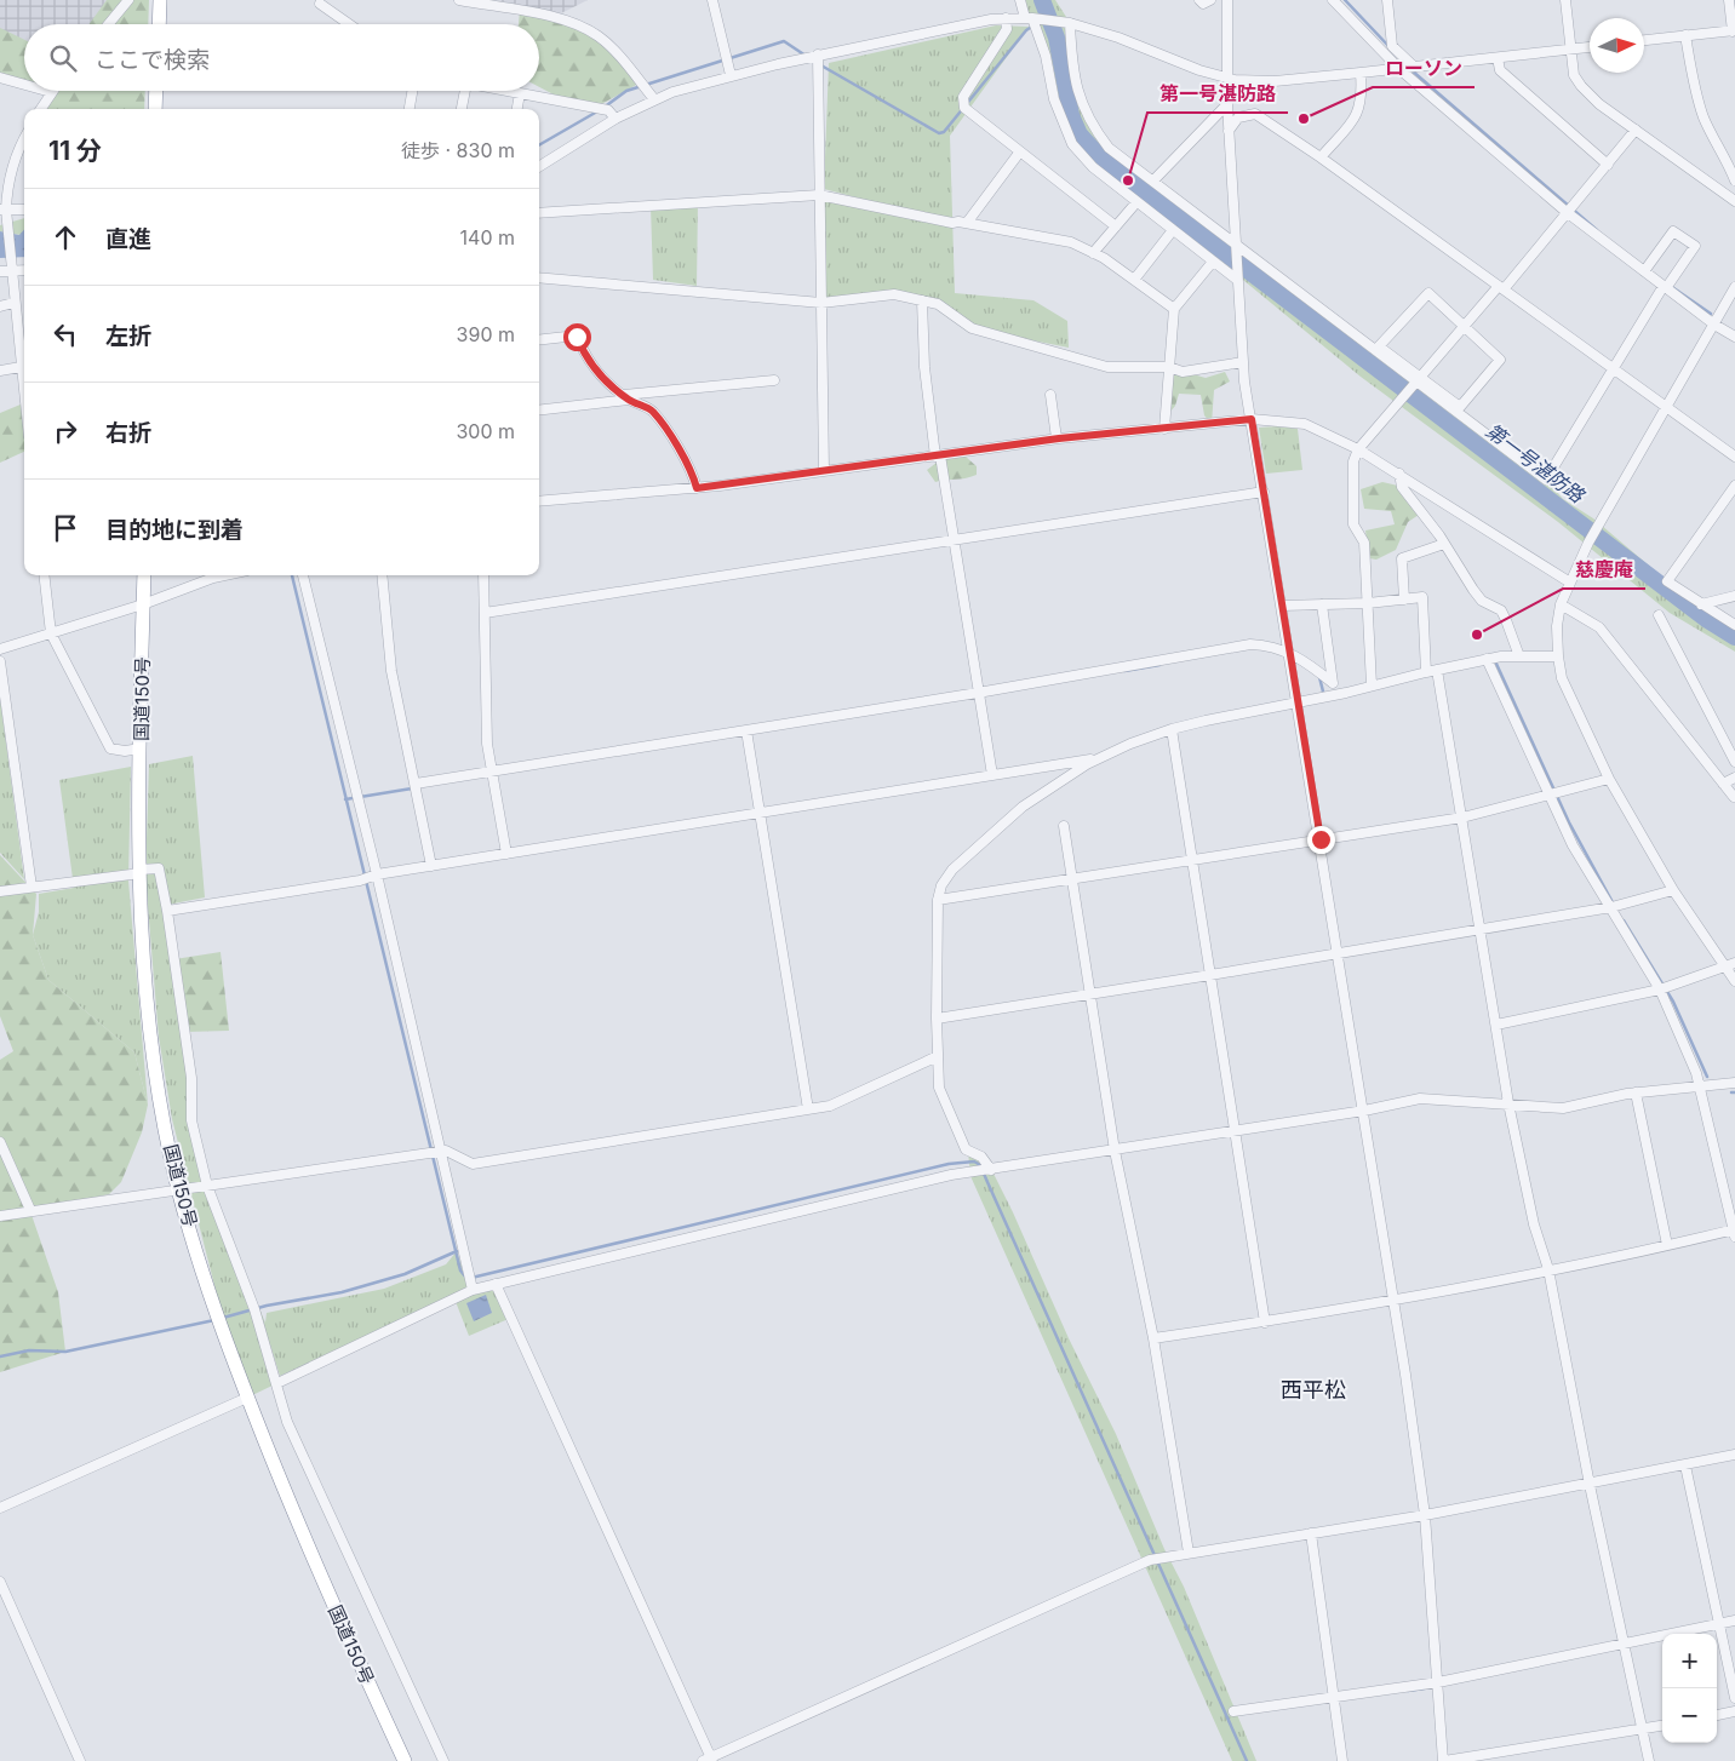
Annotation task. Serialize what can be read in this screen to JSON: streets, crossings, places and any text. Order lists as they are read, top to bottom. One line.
{"streets":{"highway":["国道150号"]},"districts":["西平松"],"water":["第一号湛防路"],"places":["ローソン","第一号湛防路","慈慶庵"],"north":"right","page":{"search":"ここで検索","heading":["11 分","徒歩 · 830 m"],"list":[["直進","140 m"],["左折","390 m"],["右折","300 m"],"目的地に到着"],"map_buttons":["+","−"]}}
